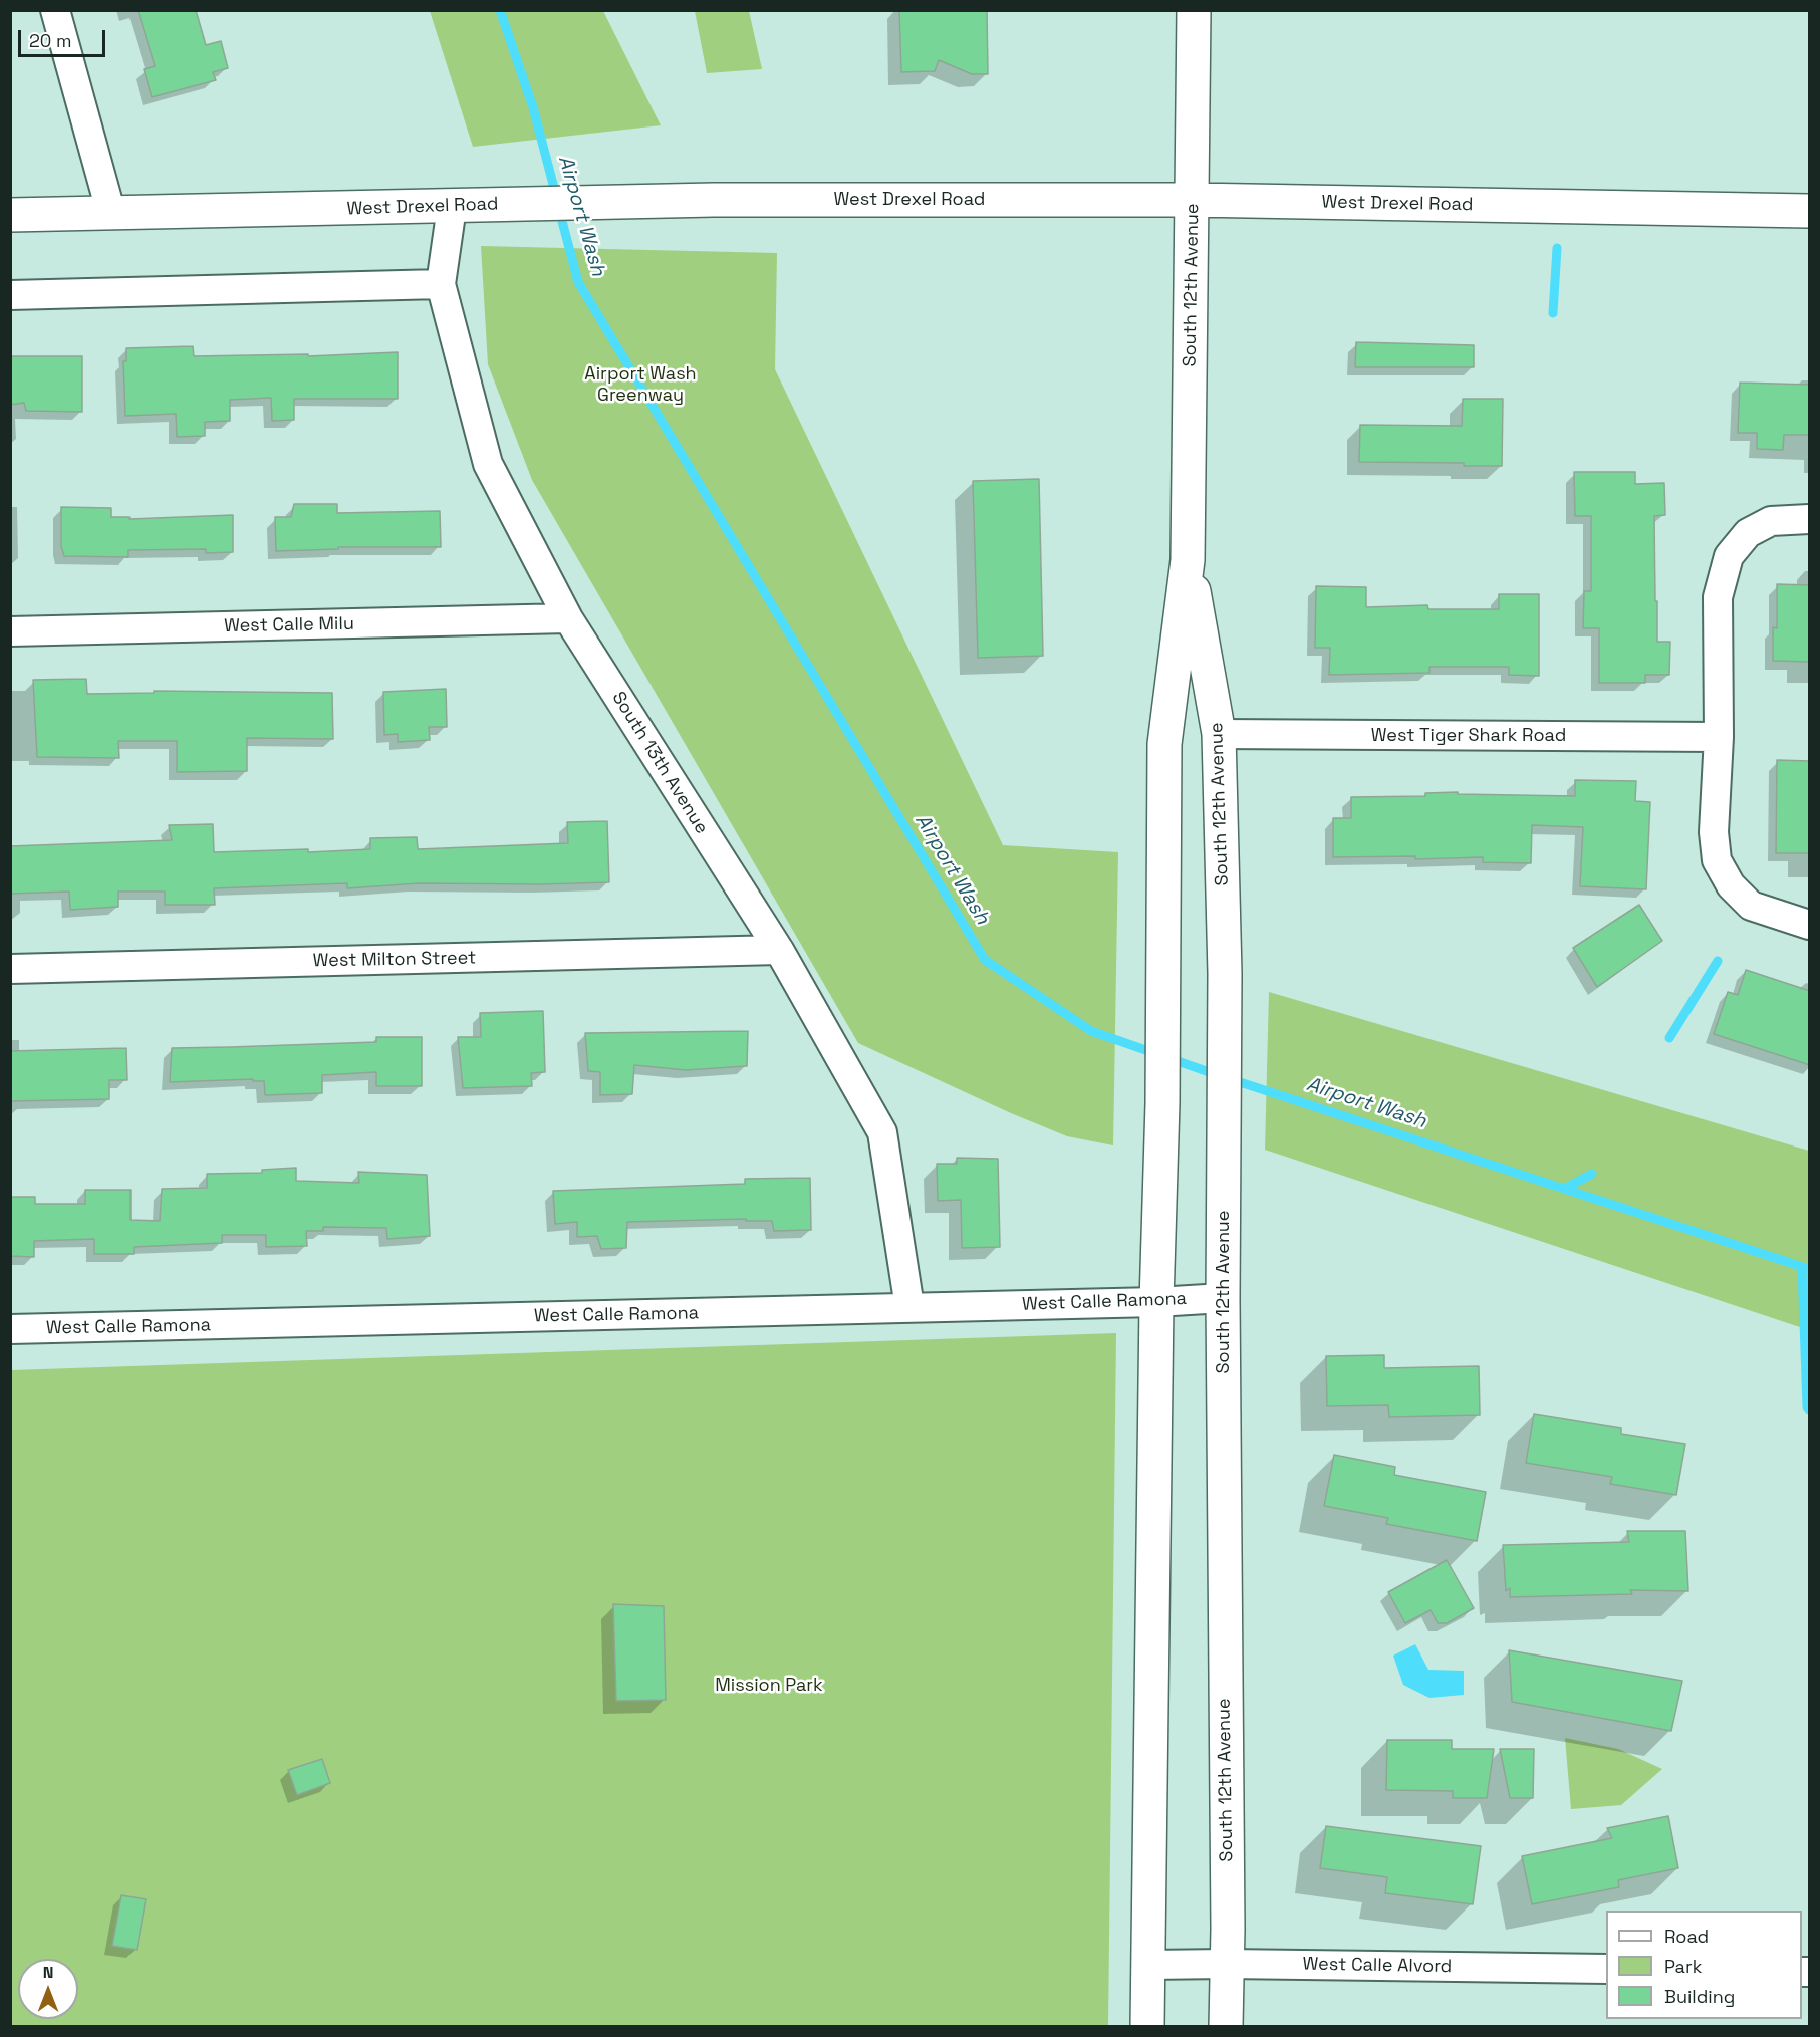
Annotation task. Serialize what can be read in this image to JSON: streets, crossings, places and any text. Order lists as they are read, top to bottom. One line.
{"streets":{"main road":["West Drexel Road","South 12th Avenue"],"street":["West Calle Milu","West Tiger Shark Road","South 13th Avenue","West Milton Street","West Calle Ramona","West Calle Alvord"]},"crossings":[["West Drexel Road","South 12th Avenue"],["West Drexel Road","South 13th Avenue"],["South 12th Avenue","West Tiger Shark Road"],["South 12th Avenue","West Calle Ramona"],["South 12th Avenue","West Calle Alvord"],["West Calle Milu","South 13th Avenue"],["South 13th Avenue","West Milton Street"],["South 13th Avenue","West Calle Ramona"]],"water":["Airport Wash"],"parks":["Airport Wash Greenway","Mission Park"],"legend":["Road","Park","Building"],"scale_bar":"20 m","north":"top"}
